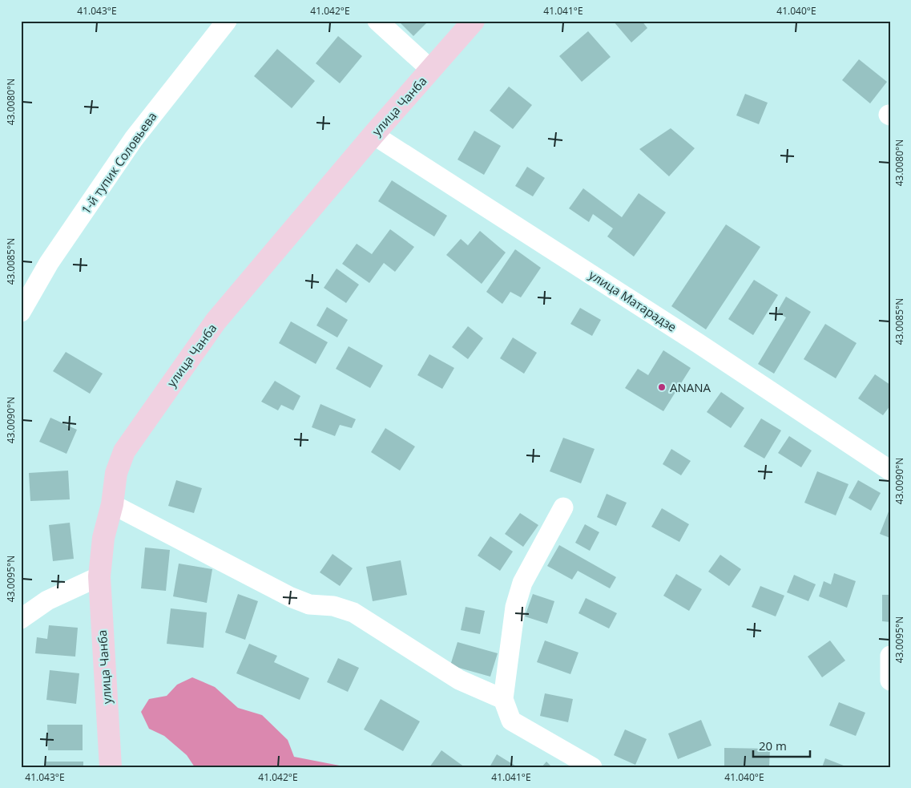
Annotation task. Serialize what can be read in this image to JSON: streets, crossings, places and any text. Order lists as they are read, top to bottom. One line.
{"streets":{"street":["улица Чанба","1-й тупик Соловьева","улица Матарадзе"]},"crossings":[["улица Чанба","улица Матарадзе"]],"places":["ANANA"],"scale_bar":"20 m","coordinates":["41.043°E","41.042°E","41.041°E","41.040°E","43.0080°N","43.0085°N","43.0090°N","43.0095°N"]}
